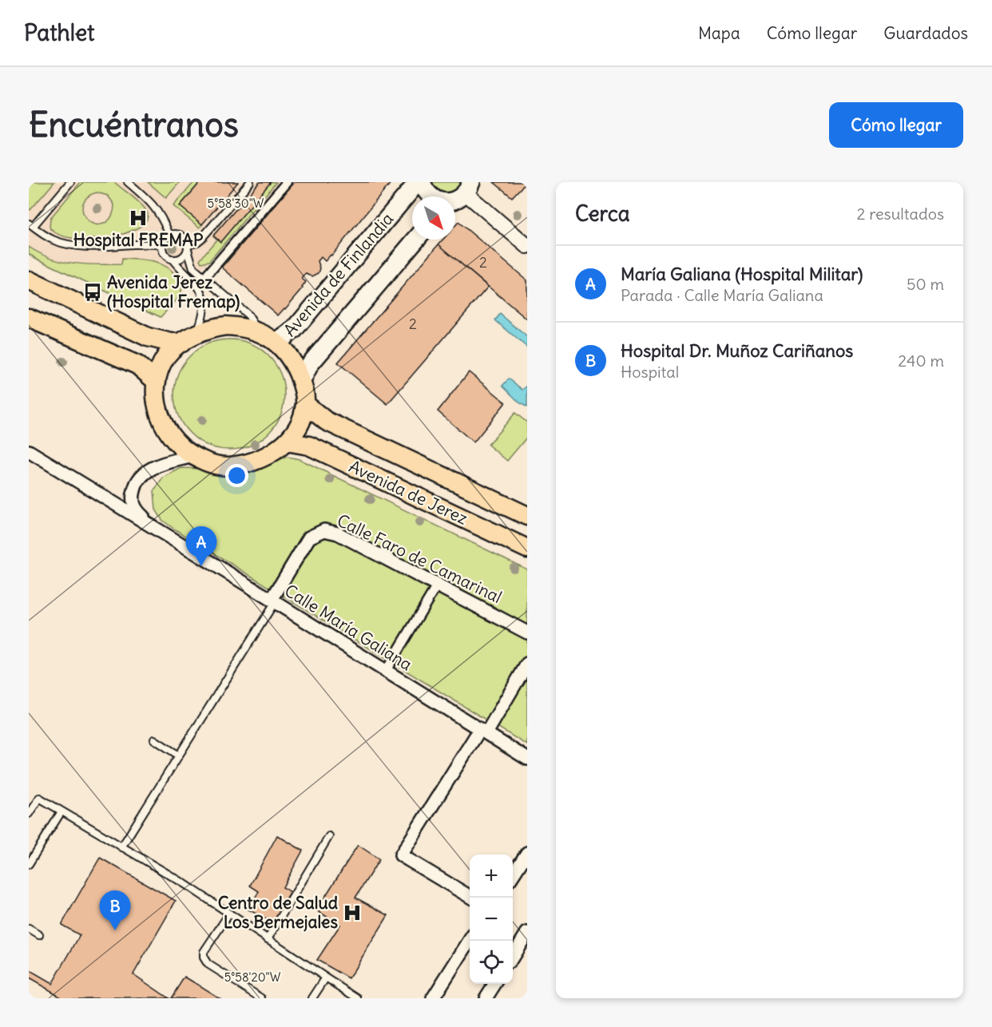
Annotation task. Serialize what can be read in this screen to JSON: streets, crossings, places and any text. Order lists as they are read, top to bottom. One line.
{"streets":{"main road":["Avenida de Finlandia","Avenida de Jerez"],"street":["Calle Faro de Camarinal","Calle María Galiana"]},"crossings":[["Avenida de Finlandia","Avenida de Jerez"],["Avenida de Finlandia","Calle María Galiana"],["Avenida de Jerez","Calle María Galiana"],["Calle Faro de Camarinal","Calle María Galiana"]],"places":{"hospital":["Hospital FREMAP","Centro de Salud Los Bermejales"],"bus stop":["Avenida Jerez (Hospital Fremap)"]},"house_numbers":["2","2"],"north":"bottom right","page":{"header":"Pathlet","nav":["Mapa","Cómo llegar","Guardados"],"buttons":"Cómo llegar","title":"Encuéntranos","heading":["Cerca","2 resultados"],"list":[{"mark":"A","name":"María Galiana (Hospital Militar)","note":"Parada · Calle María Galiana","value":"50 m"},{"mark":"B","name":"Hospital Dr. Muñoz Cariñanos","note":"Hospital","value":"240 m"}],"pins":["A","B"],"map_buttons":["+","−"]},"coordinates":["5°58'30\"W","5°58'20\"W"]}
